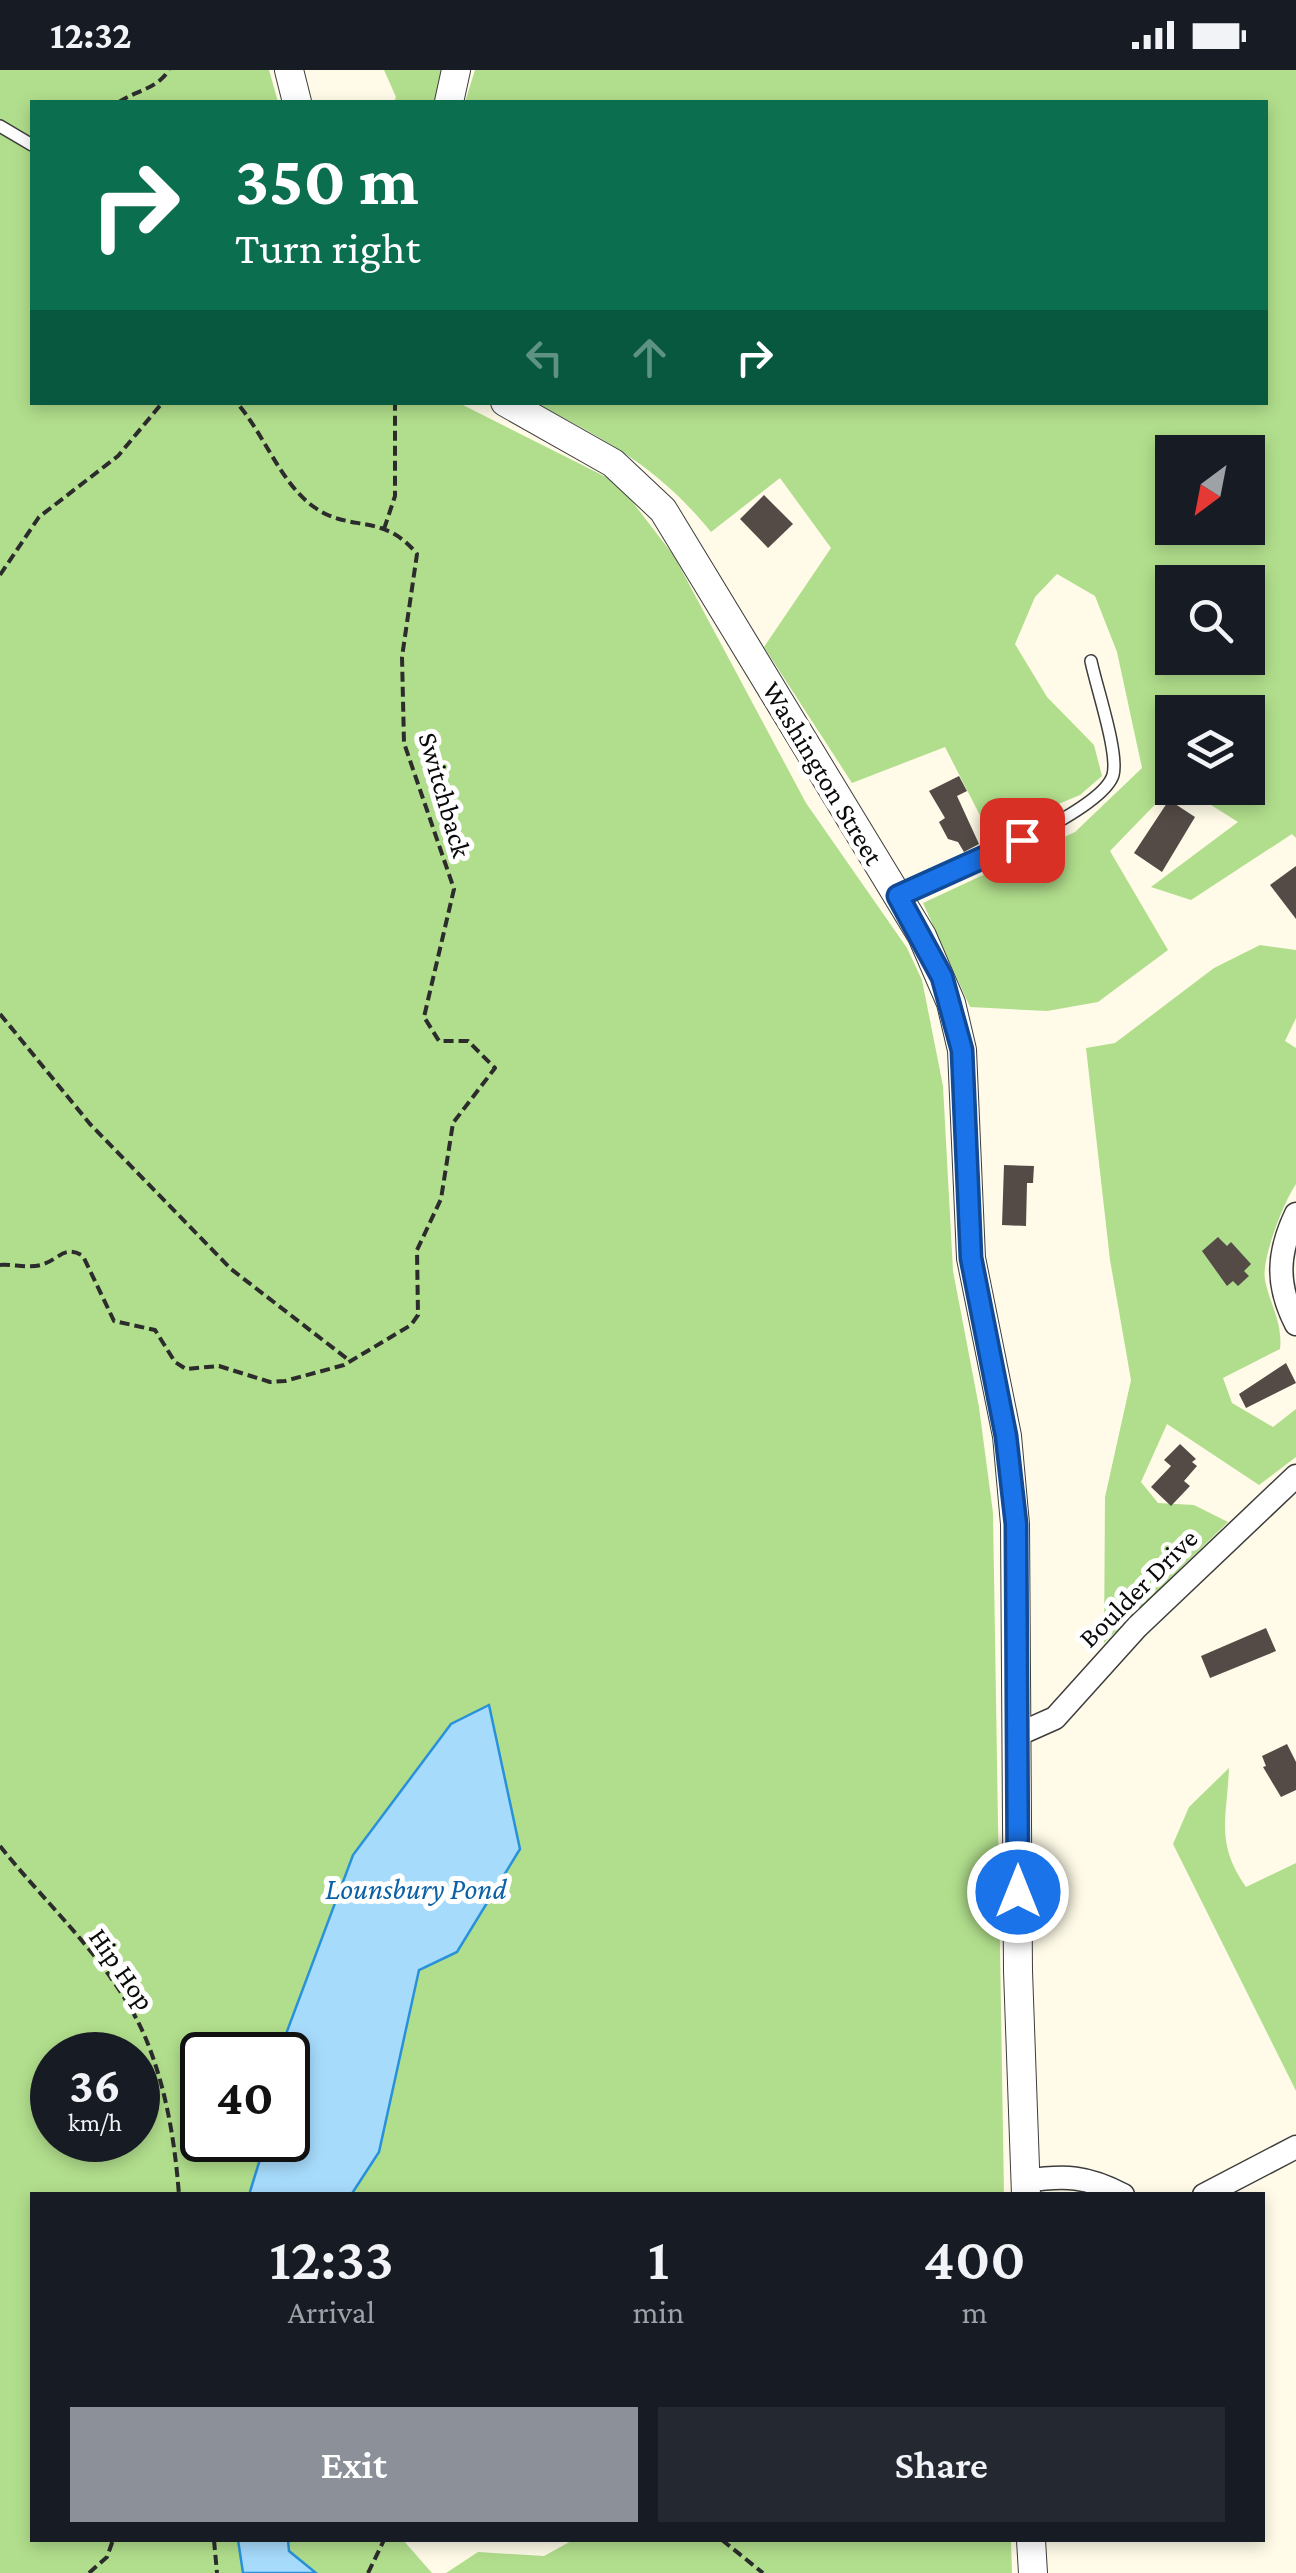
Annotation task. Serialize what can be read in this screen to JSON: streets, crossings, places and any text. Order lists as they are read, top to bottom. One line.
{"streets":{"street":["Washington Street","Boulder Drive"],"path":["Switchback","Hip Hop"]},"crossings":[["Washington Street","Boulder Drive"]],"water":["Lounsbury Pond"],"north":"bottom left","page":{"status":"12:32","turn":["350 m","Turn right"],"speed":"36 km/h","limit":"40","eta":["12:33","Arrival","1","min","400","m"],"buttons":["Exit","Share"]}}
